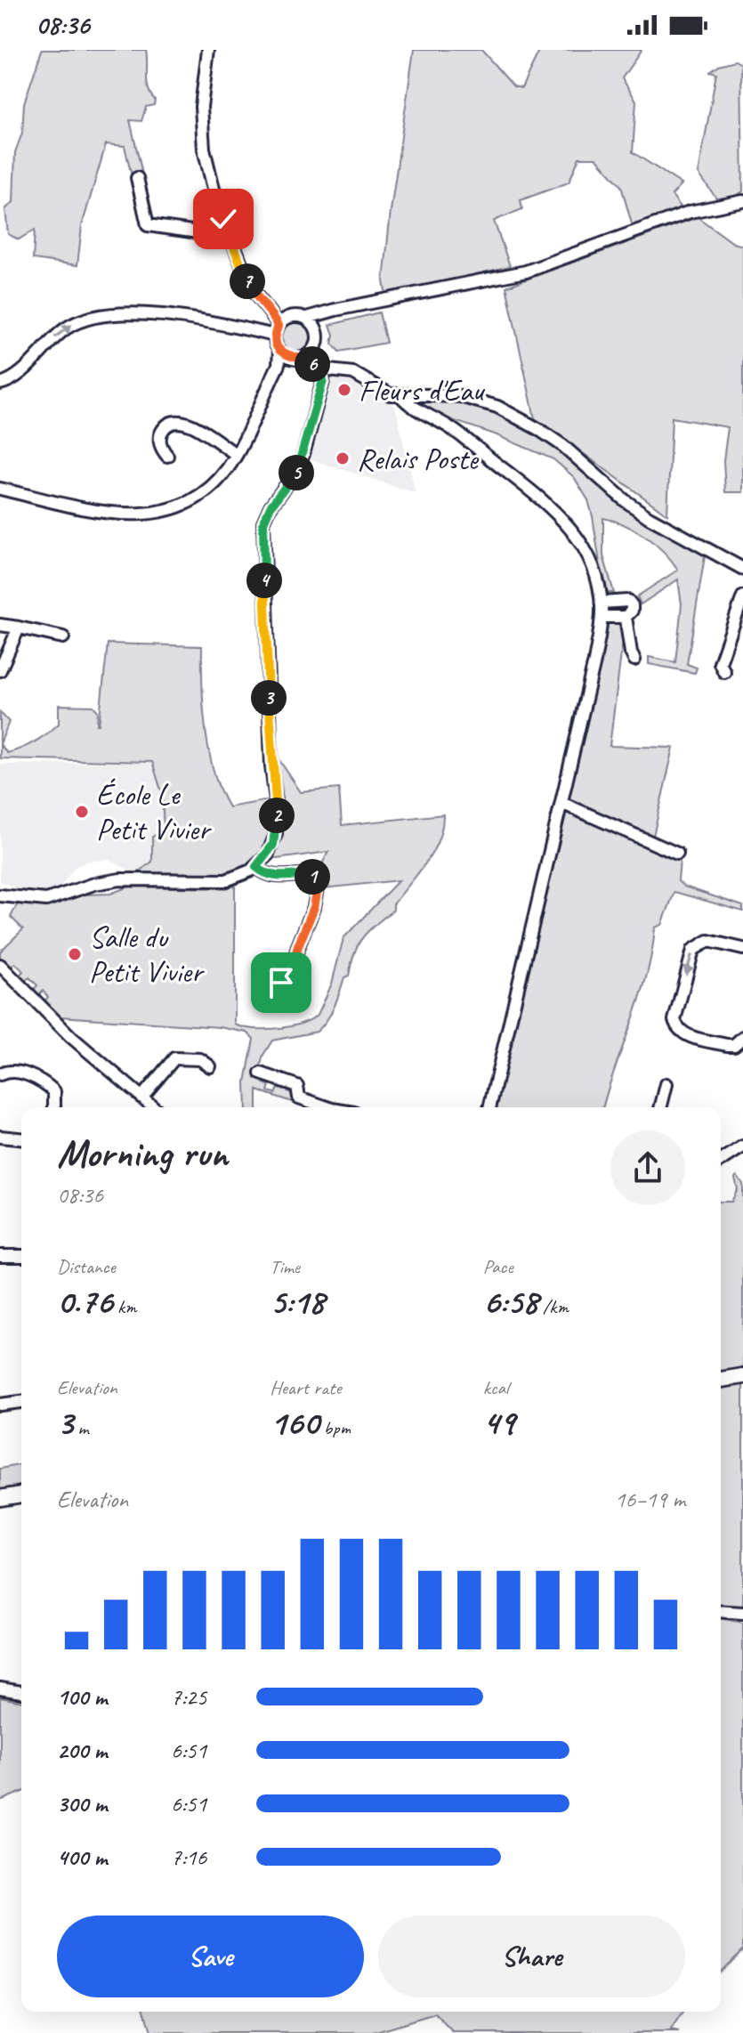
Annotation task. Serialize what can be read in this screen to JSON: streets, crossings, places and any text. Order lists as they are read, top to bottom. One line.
{"places":["Fleurs d'Eau","Relais Poste","École Le Petit Vivier","Salle du Petit Vivier"],"page":{"status":"08:36","pins":["7","6","5","4","3","2","1"],"heading":["Morning run","08:36"],"stats":[["Distance","0.76 km"],["Time","5:18"],["Pace","6:58 /km"],["Elevation","3 m"],["Heart rate","160 bpm"],["kcal","49"]],"chart":["Elevation","16–19 m"],"list":[{"name":"100 m","note":"7:25"},{"name":"200 m","note":"6:51"},{"name":"300 m","note":"6:51"},{"name":"400 m","note":"7:16"}],"buttons":["Save","Share"]}}
